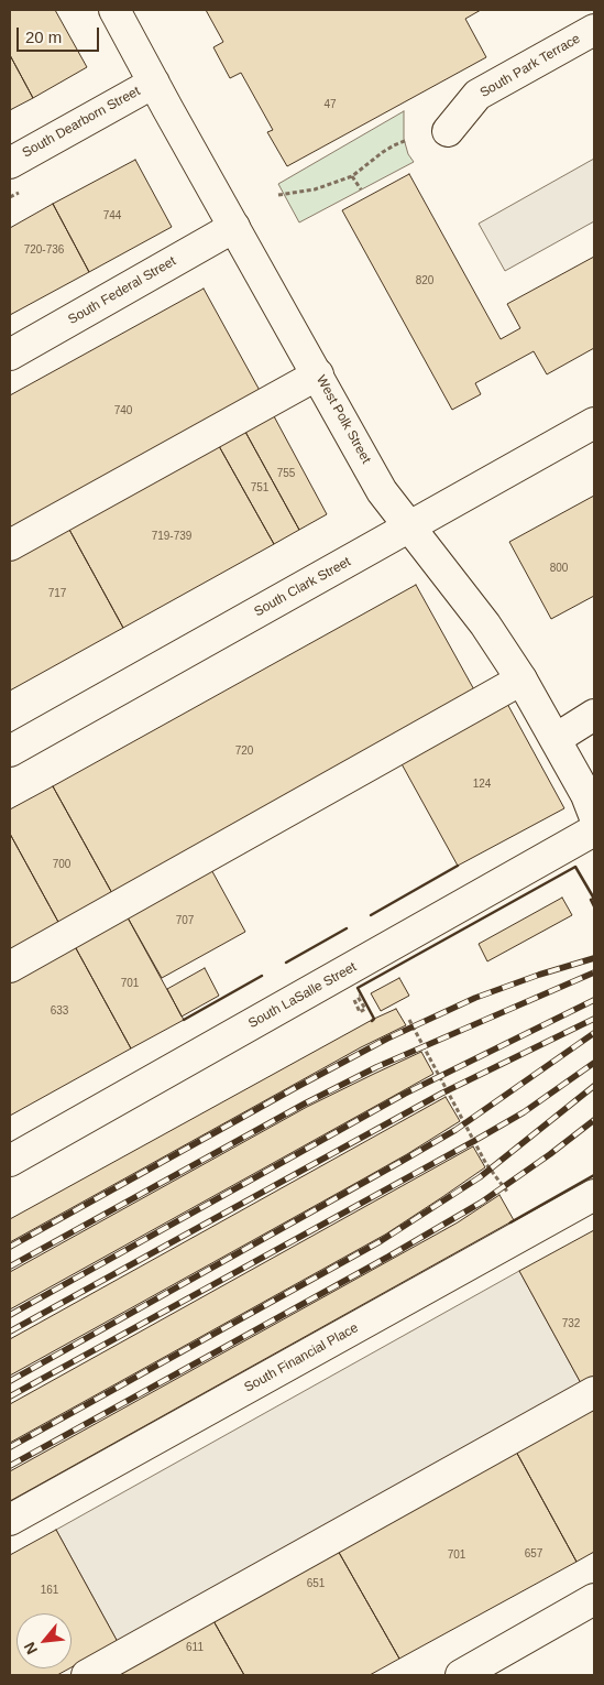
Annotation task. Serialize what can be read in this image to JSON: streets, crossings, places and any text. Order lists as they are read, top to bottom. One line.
{"streets":{"main road":["South Park Terrace","South Dearborn Street","South Federal Street","West Polk Street","South Clark Street","South LaSalle Street","South Financial Place"]},"crossings":[["South Dearborn Street","West Polk Street"],["South Federal Street","West Polk Street"],["West Polk Street","South Clark Street"]],"house_numbers":["47","744","720-736","820","740","755","751","719-739","800","717","720","124","700","707","701","633","732","657","701","651","161","611"],"scale_bar":"20 m","north":"bottom left"}
